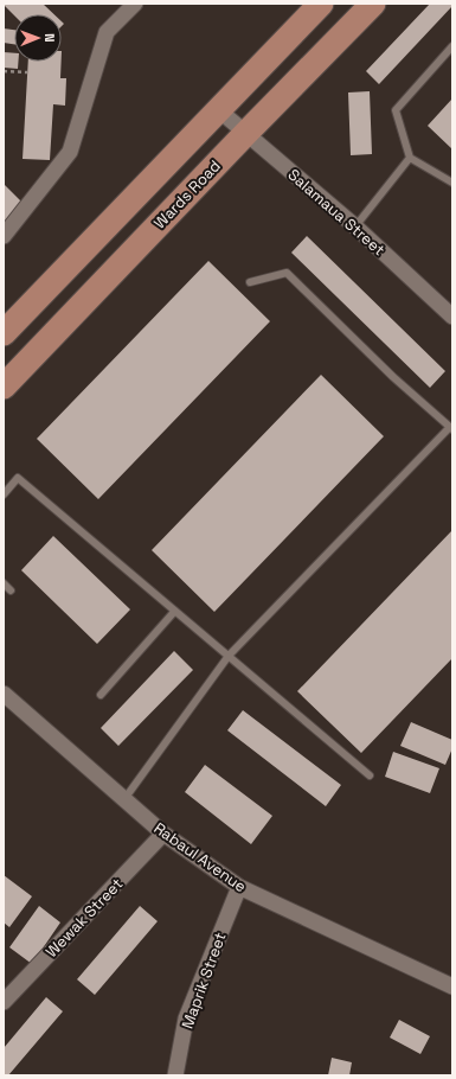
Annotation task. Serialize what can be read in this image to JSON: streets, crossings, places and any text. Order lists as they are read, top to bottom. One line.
{"streets":{"main road":["Wards Road"],"street":["Salamaua Street","Rabaul Avenue","Wewak Street","Maprik Street"]},"crossings":[["Wards Road","Salamaua Street"],["Rabaul Avenue","Wewak Street"],["Rabaul Avenue","Maprik Street"]],"north":"right"}
